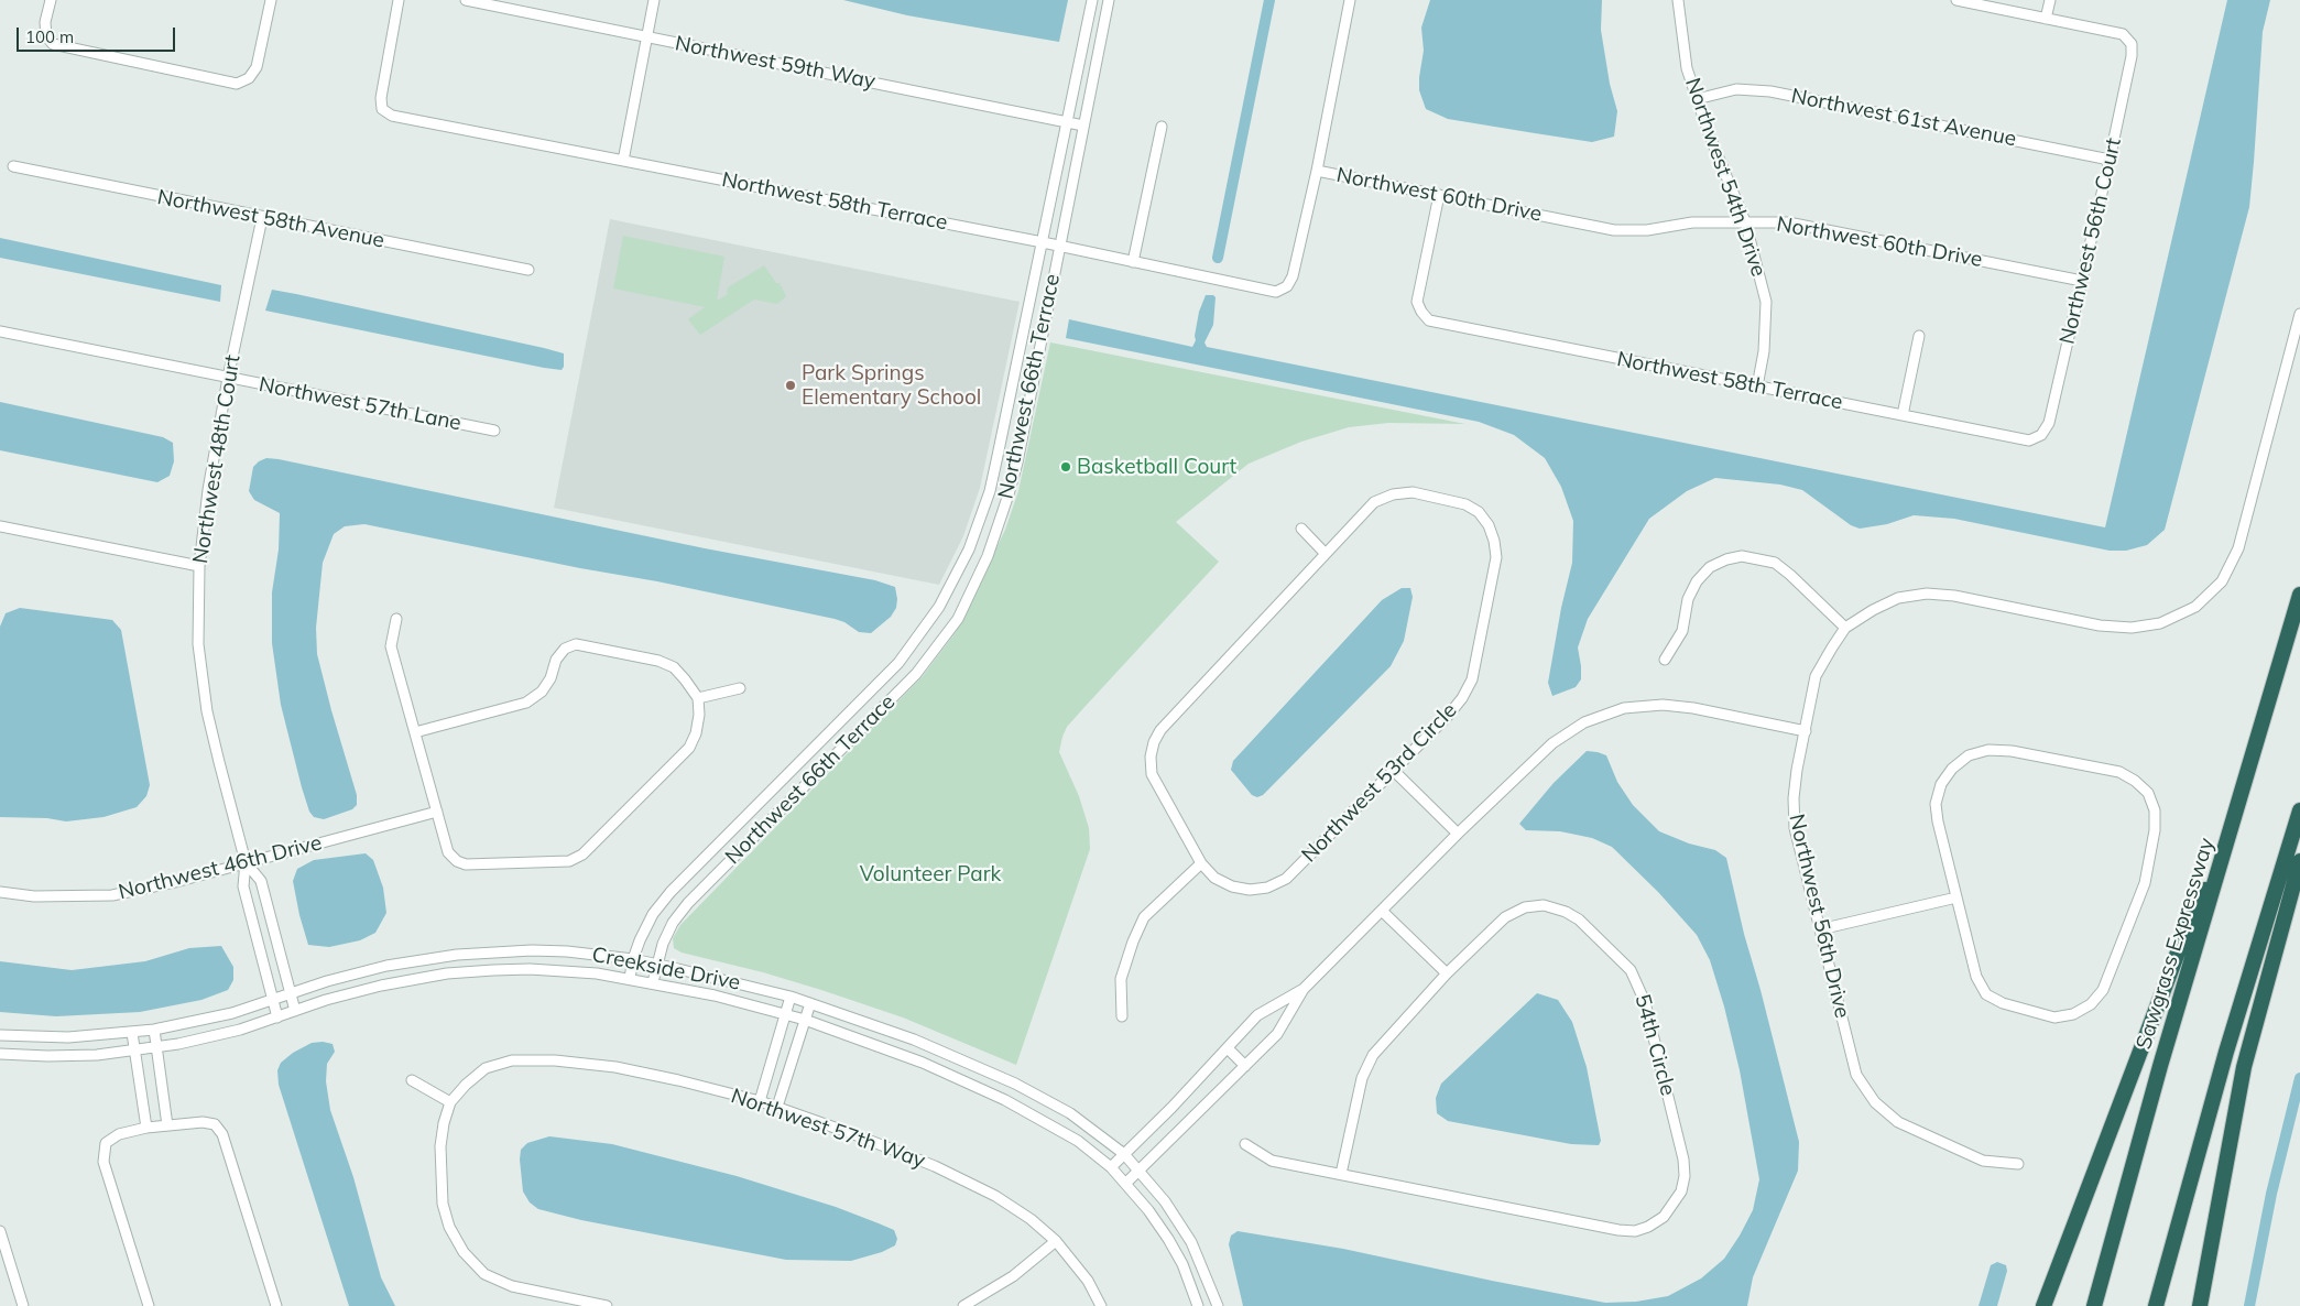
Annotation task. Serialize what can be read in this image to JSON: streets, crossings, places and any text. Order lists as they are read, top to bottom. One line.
{"streets":{"highway":["Sawgrass Expressway"],"street":["Northwest 59th Way","Northwest 61st Avenue","Northwest 54th Drive","Northwest 60th Drive","Northwest 58th Terrace","Northwest 58th Avenue","Northwest 56th Court","Northwest 66th Terrace","Northwest 57th Lane","Northwest 48th Court","Northwest 53rd Circle","Northwest 46th Drive","Northwest 56th Drive","Creekside Drive","54th Circle","Northwest 57th Way"]},"crossings":[["Northwest 59th Way","Northwest 66th Terrace"],["Northwest 61st Avenue","Northwest 54th Drive"],["Northwest 61st Avenue","Northwest 56th Court"],["Northwest 54th Drive","Northwest 60th Drive"],["Northwest 54th Drive","Northwest 58th Terrace"],["Northwest 60th Drive","Northwest 58th Terrace"],["Northwest 60th Drive","Northwest 56th Court"],["Northwest 58th Terrace","Northwest 56th Court"],["Northwest 58th Terrace","Northwest 66th Terrace"],["Northwest 58th Avenue","Northwest 48th Court"],["Northwest 66th Terrace","Creekside Drive"],["Northwest 57th Lane","Northwest 48th Court"],["Northwest 48th Court","Northwest 46th Drive"],["Northwest 48th Court","Creekside Drive"]],"parks":["Volunteer Park"],"places":["Park Springs Elementary School","Basketball Court"],"scale_bar":"100 m"}
